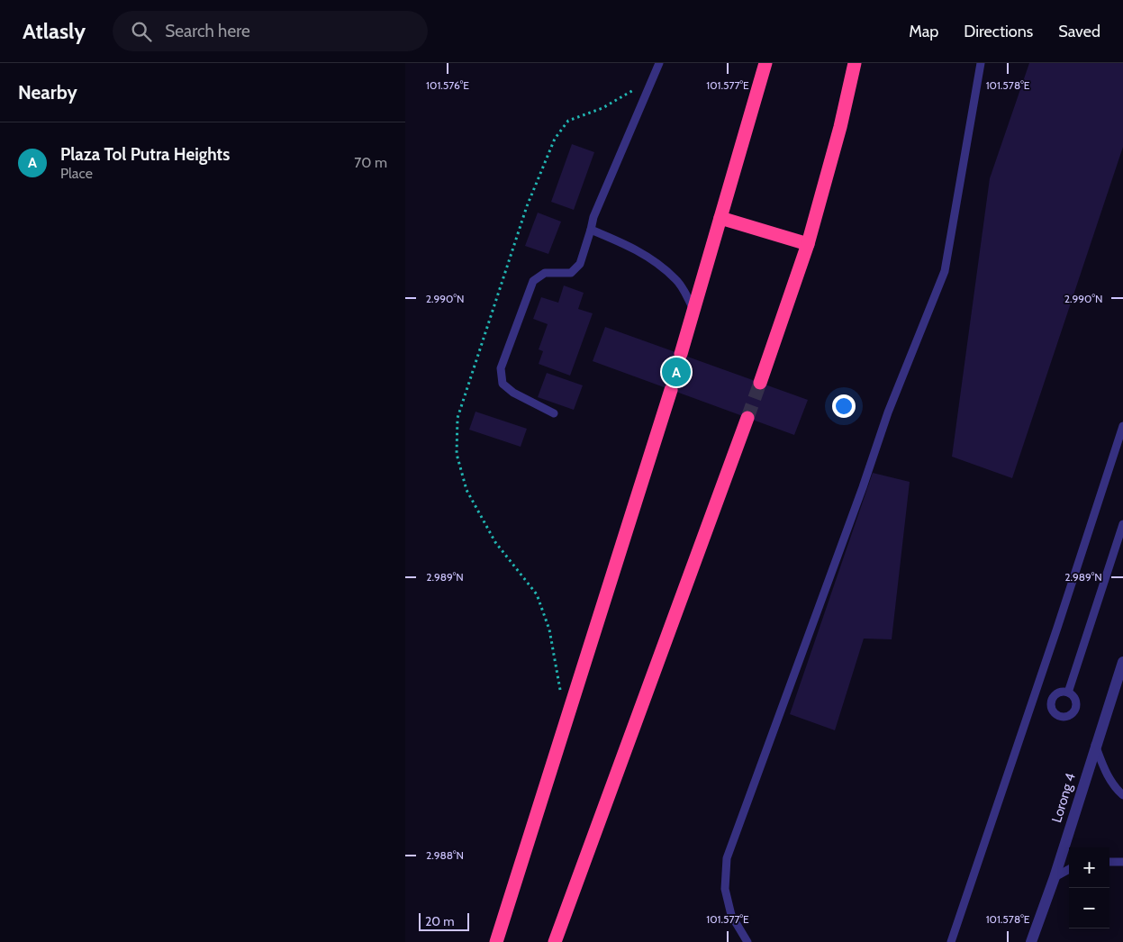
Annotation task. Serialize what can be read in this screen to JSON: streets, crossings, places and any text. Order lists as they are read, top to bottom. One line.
{"streets":{"street":["Lorong 4"]},"scale_bar":"20 m","page":{"header":"Atlasly","search":"Search here","nav":["Map","Directions","Saved"],"heading":"Nearby","list":[{"mark":"A","name":"Plaza Tol Putra Heights","note":"Place","value":"70 m"}],"pins":"A","map_buttons":["+","−"],"scale":"20 m"},"coordinates":["101.576°E","101.577°E","101.578°E","2.990°N","2.989°N","2.988°N"]}
